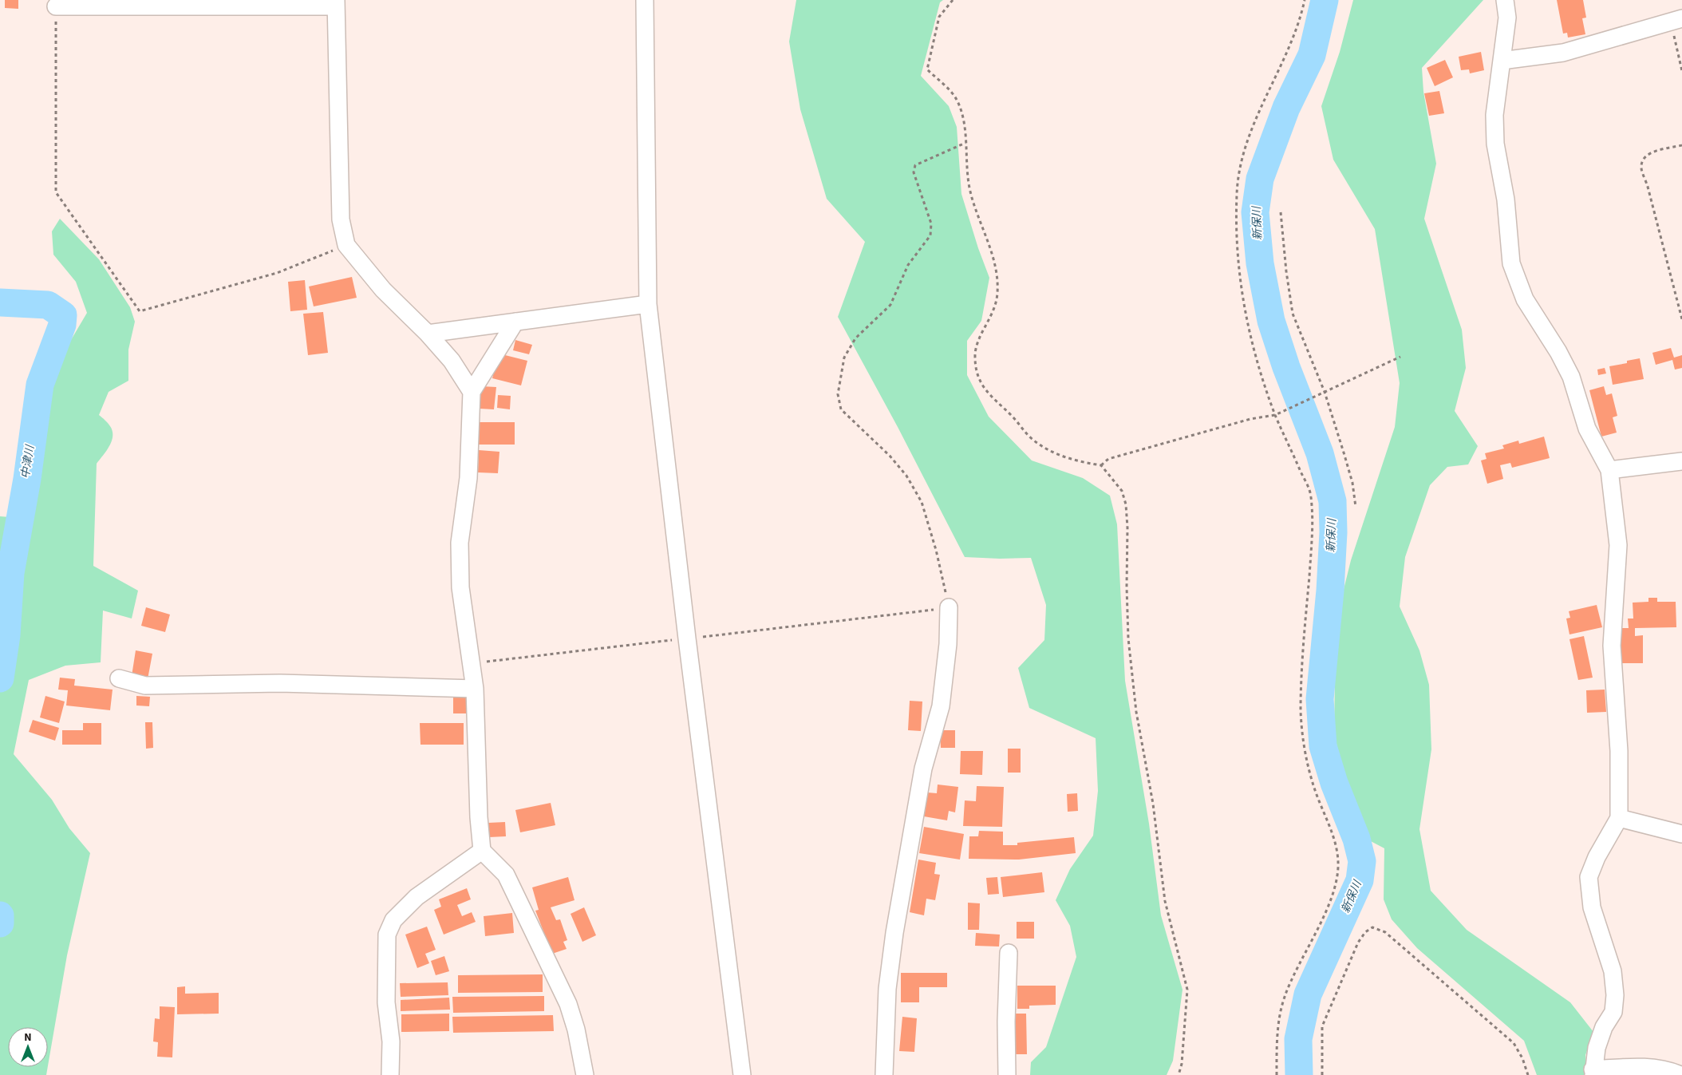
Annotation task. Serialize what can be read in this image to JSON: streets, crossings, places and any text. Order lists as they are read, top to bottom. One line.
{"water":["新保川","中津川"],"north":"top"}
